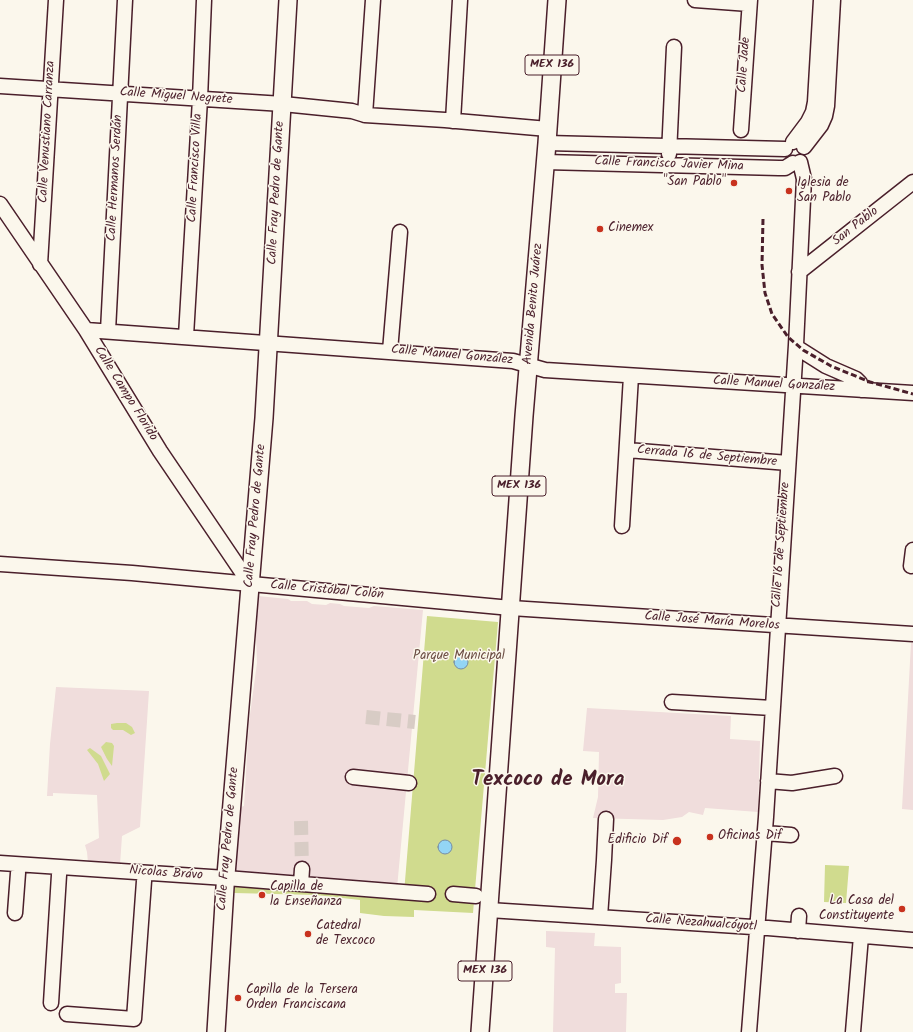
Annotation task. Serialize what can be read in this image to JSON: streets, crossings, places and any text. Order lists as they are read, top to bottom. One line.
{"streets":{"main road":["MEX 136","Calle Fray Pedro de Gante","Avenida Benito Juárez"],"street":["Calle Jade","Calle Miguel Negrete","Calle Venustiano Carranza","Calle Francisco Javier Mina","Calle Francisco Villa","Calle Hermanos Serdán","San Pablo","Calle Manuel González","Calle Campo Florido","Cerrada 16 de Septiembre","Calle 16 de Septiembre","Calle Cristóbal Colón","Calle José María Morelos","Nicolas Brávo","Calle Nezahualcóyotl"]},"crossings":[["MEX 136","Avenida Benito Juárez"],["MEX 136","Calle Cristóbal Colón"],["MEX 136","Calle José María Morelos"],["MEX 136","Calle Nezahualcóyotl"],["Calle Miguel Negrete","Calle Venustiano Carranza"],["Calle Miguel Negrete","Calle Francisco Javier Mina"],["Calle Miguel Negrete","Calle Francisco Villa"],["Calle Miguel Negrete","Calle Hermanos Serdán"],["Calle Miguel Negrete","Calle Fray Pedro de Gante"],["Calle Miguel Negrete","Avenida Benito Juárez"],["Calle Venustiano Carranza","Calle Campo Florido"],["Calle Francisco Javier Mina","Avenida Benito Juárez"],["Calle Francisco Javier Mina","Calle 16 de Septiembre"],["Calle Francisco Villa","Calle Manuel González"],["Calle Hermanos Serdán","Calle Manuel González"],["Calle Fray Pedro de Gante","Calle Manuel González"],["Calle Fray Pedro de Gante","Calle Campo Florido"],["Calle Fray Pedro de Gante","Calle Cristóbal Colón"],["Calle Fray Pedro de Gante","Nicolas Brávo"],["San Pablo","Calle 16 de Septiembre"],["Avenida Benito Juárez","Calle Manuel González"],["Avenida Benito Juárez","Calle Cristóbal Colón"],["Avenida Benito Juárez","Calle José María Morelos"],["Calle Manuel González","Calle Campo Florido"],["Calle Manuel González","Calle 16 de Septiembre"],["Calle Campo Florido","Calle Cristóbal Colón"],["Cerrada 16 de Septiembre","Calle 16 de Septiembre"],["Calle 16 de Septiembre","Calle José María Morelos"],["Calle 16 de Septiembre","Calle Nezahualcóyotl"],["Calle Cristóbal Colón","Calle José María Morelos"]],"districts":["Texcoco de Mora"],"parks":["Parque Municipal"],"places":["\"San Pablo\"","Iglesia de San Pablo","Cinemex","Oficinas Dif","Edificio Dif","Capilla de la Enseñanza","La Casa del Constituyente","Catedral de Texcoco","Capilla de la Tersera Orden Franciscana"]}
